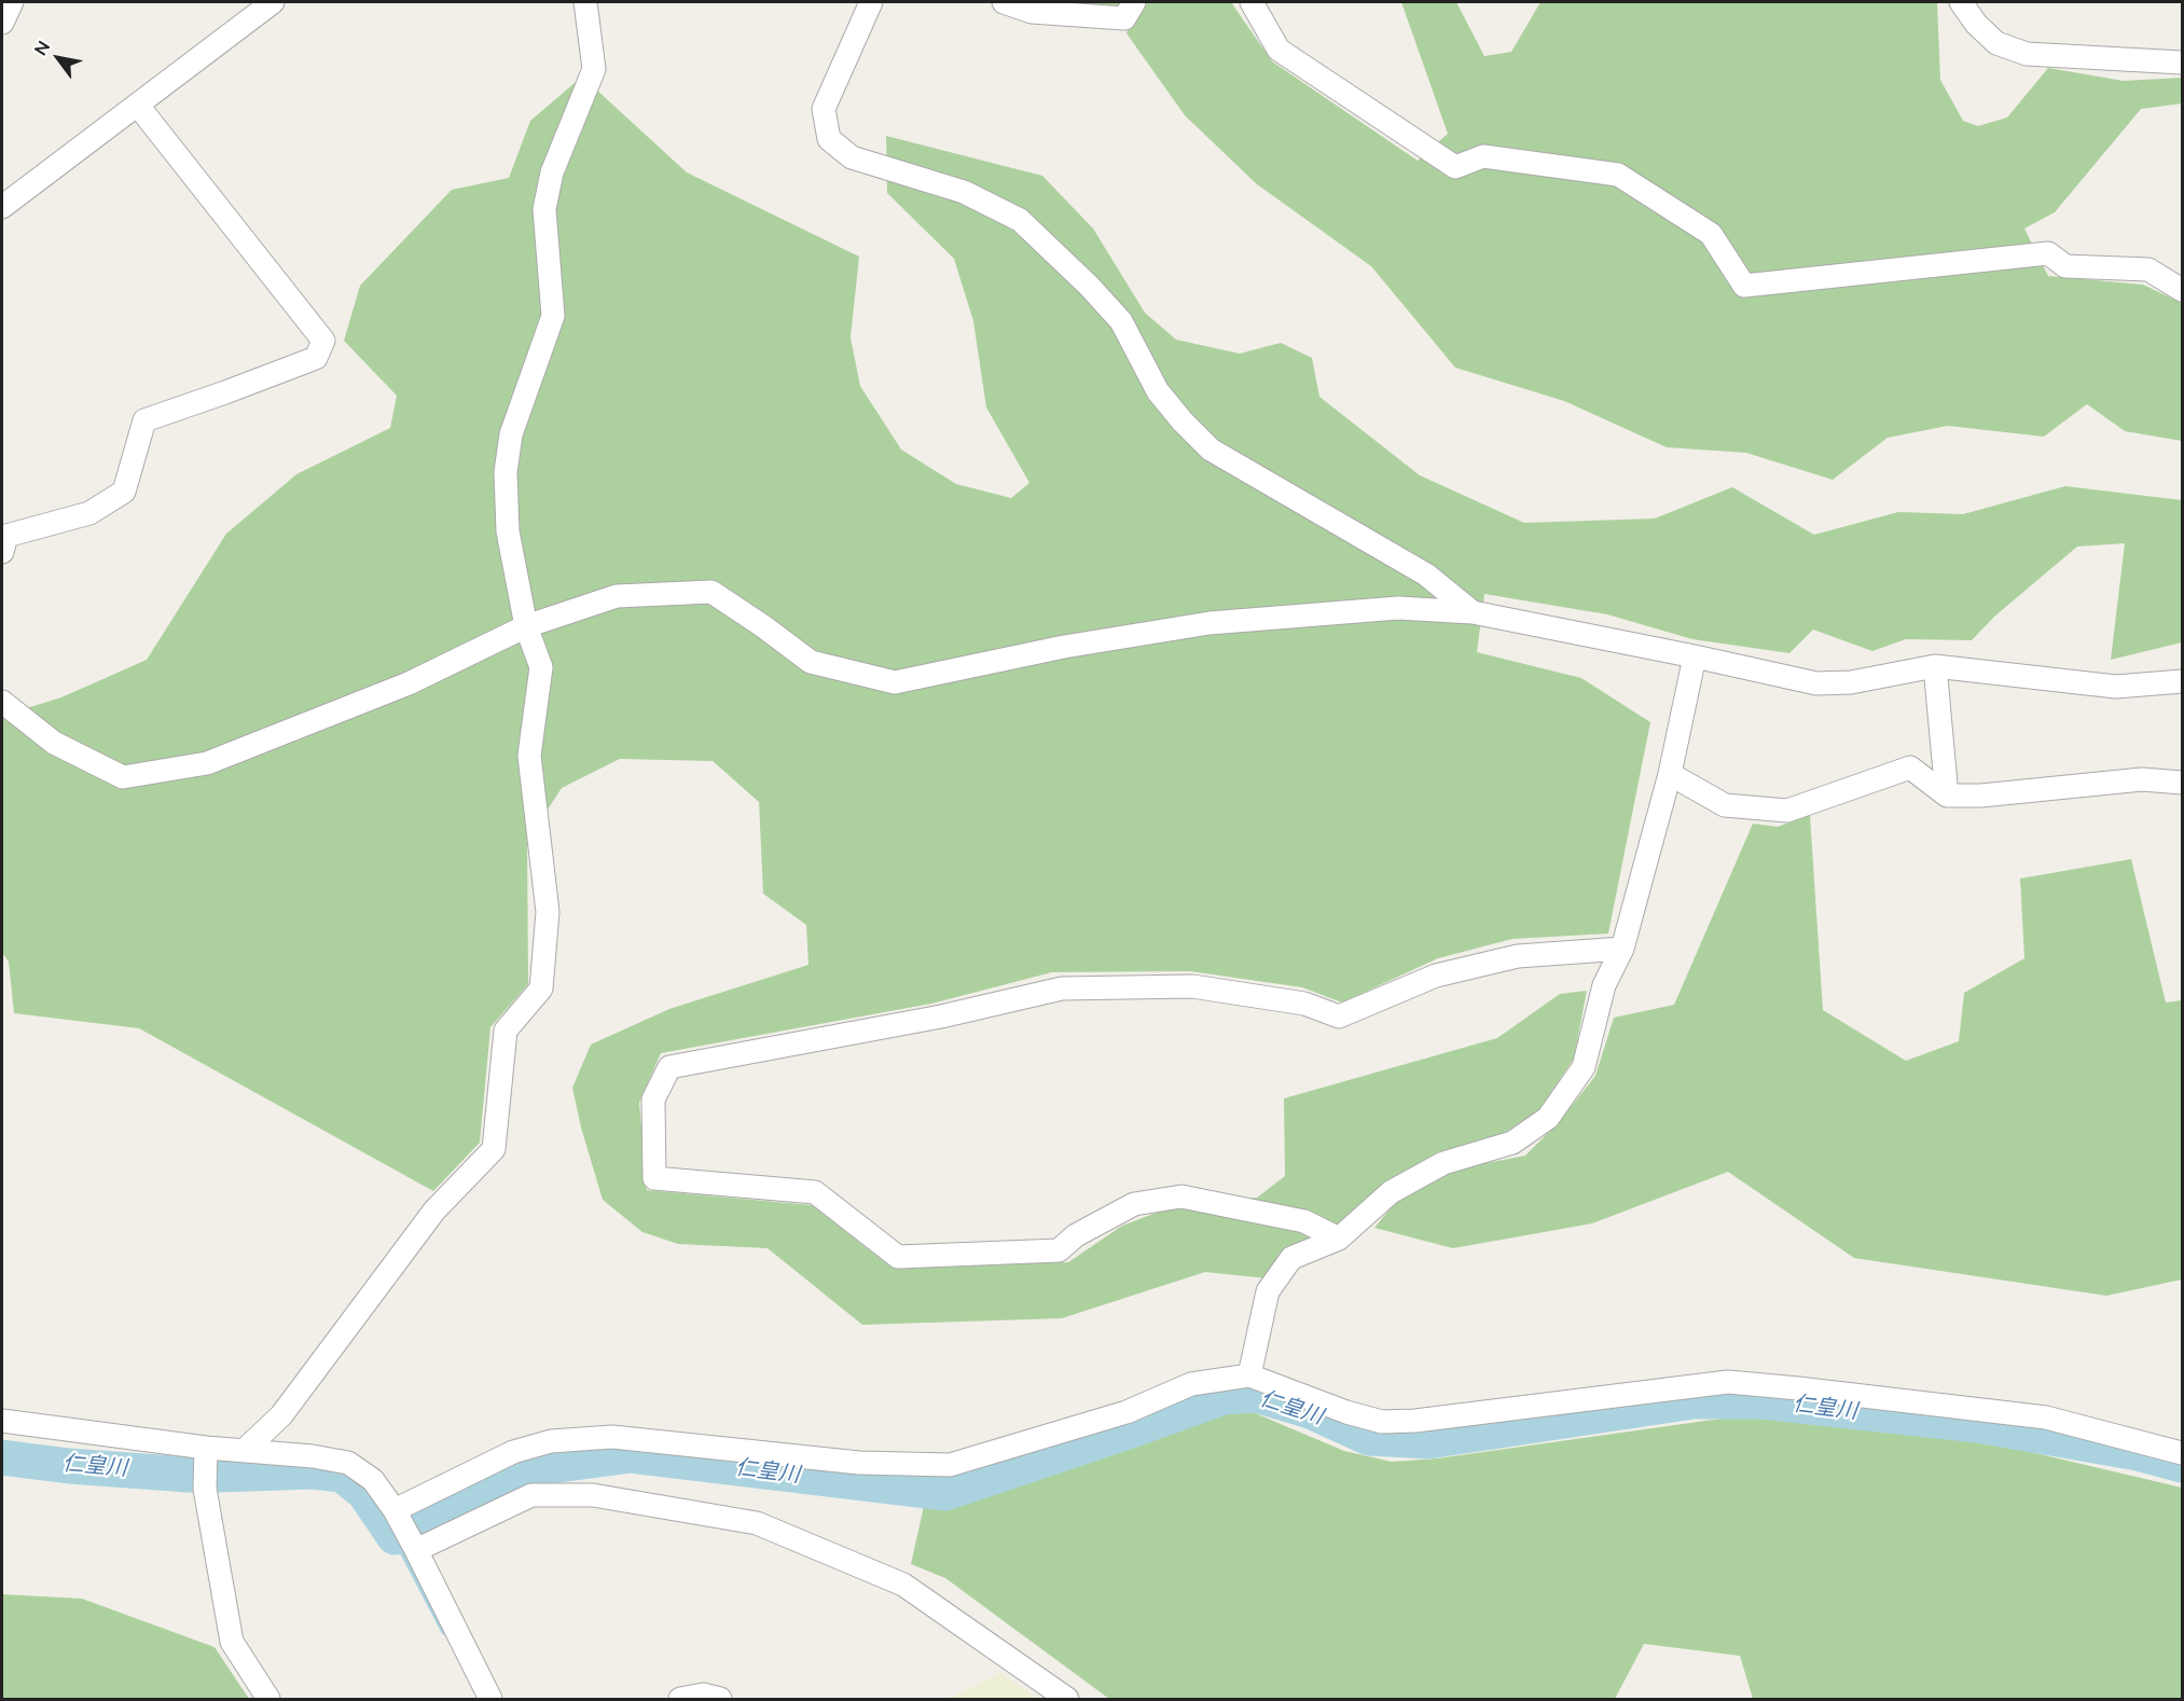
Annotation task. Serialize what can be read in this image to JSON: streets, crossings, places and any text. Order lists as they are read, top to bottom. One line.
{"water":["仁皇川"],"north":"top left"}
